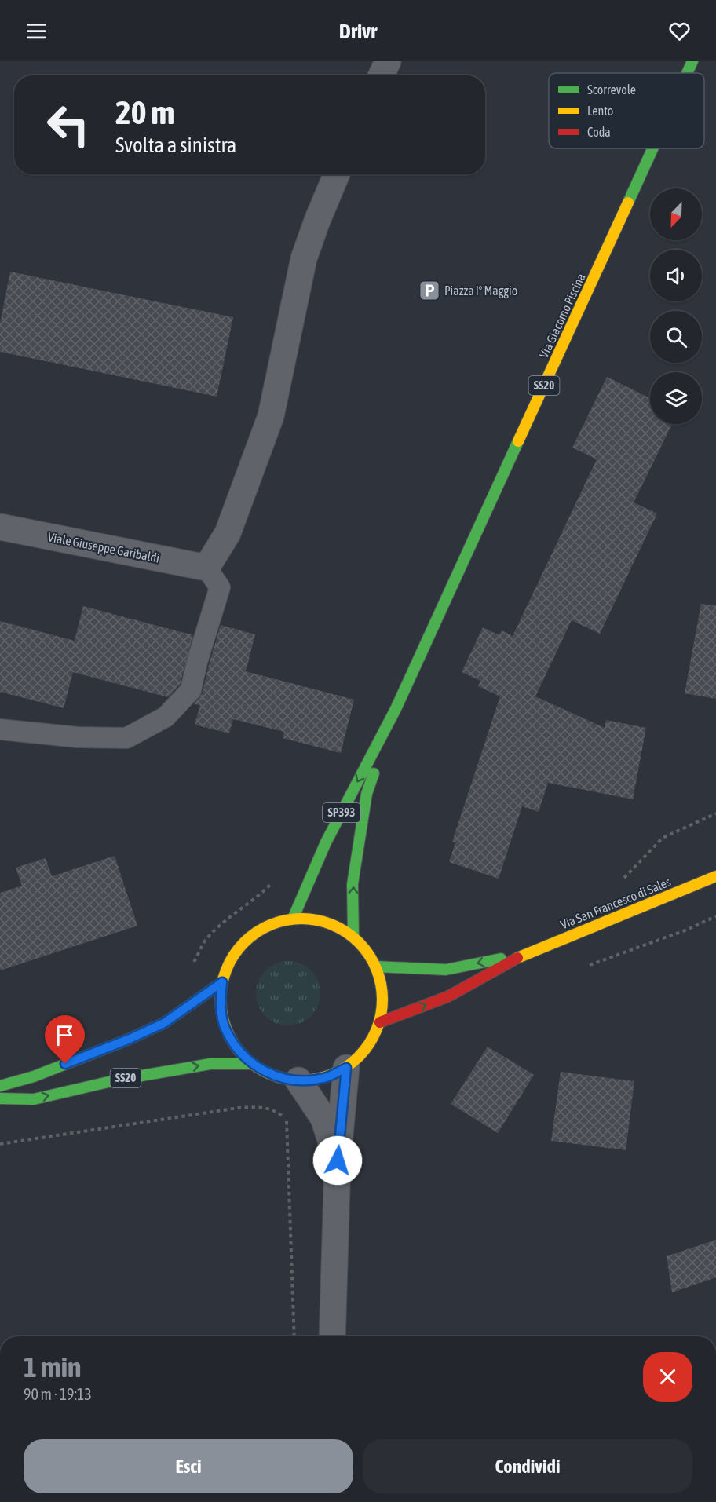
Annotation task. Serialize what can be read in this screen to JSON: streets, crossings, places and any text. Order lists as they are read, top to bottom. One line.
{"streets":{"main road":["Via Giacomo Piscina","SS20","SP393","Via San Francesco di Sales"],"street":["Viale Giuseppe Garibaldi"]},"crossings":[["Via Giacomo Piscina","SS20"]],"places":{"parking":["Piazza I° Maggio"]},"legend":["Scorrevole","Lento","Coda"],"north":"bottom left","page":{"header":"Drivr","turn":["20 m","Svolta a sinistra"],"heading":["1 min","90 m · 19:13"],"buttons":["Esci","Condividi"]}}
